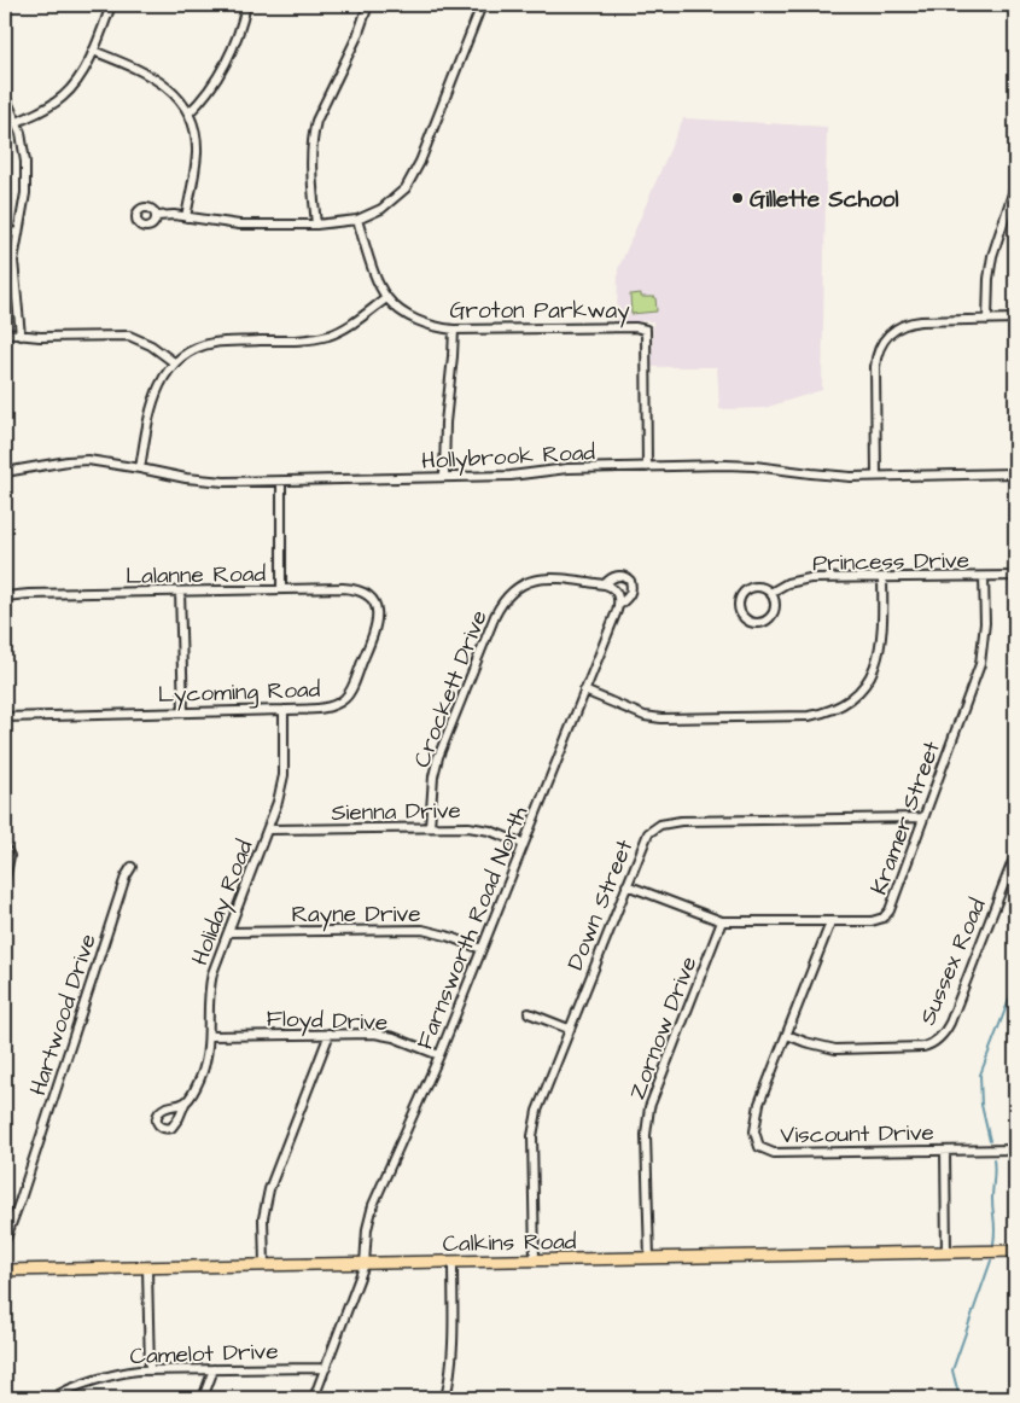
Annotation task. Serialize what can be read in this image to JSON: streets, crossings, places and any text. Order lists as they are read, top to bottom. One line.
{"streets":{"main road":["Calkins Road"],"street":["Groton Parkway","Hollybrook Road","Princess Drive","Lalanne Road","Crockett Drive","Lycoming Road","Sienna Drive","Kramer Street","Holiday Road","Down Street","Rayne Drive","Farnsworth Road North","Sussex Road","Hartwood Drive","Floyd Drive","Zornow Drive","Viscount Drive","Camelot Drive"]},"crossings":[["Groton Parkway","Hollybrook Road"],["Hollybrook Road","Lalanne Road"],["Princess Drive","Kramer Street"],["Lalanne Road","Lycoming Road"],["Crockett Drive","Sienna Drive"],["Crockett Drive","Farnsworth Road North"],["Lycoming Road","Holiday Road"],["Sienna Drive","Holiday Road"],["Sienna Drive","Farnsworth Road North"],["Kramer Street","Down Street"],["Kramer Street","Zornow Drive"],["Kramer Street","Viscount Drive"],["Holiday Road","Rayne Drive"],["Holiday Road","Floyd Drive"],["Down Street","Calkins Road"],["Rayne Drive","Farnsworth Road North"],["Farnsworth Road North","Floyd Drive"],["Farnsworth Road North","Calkins Road"],["Farnsworth Road North","Camelot Drive"],["Sussex Road","Viscount Drive"],["Zornow Drive","Calkins Road"]],"places":["Gillette School"]}
